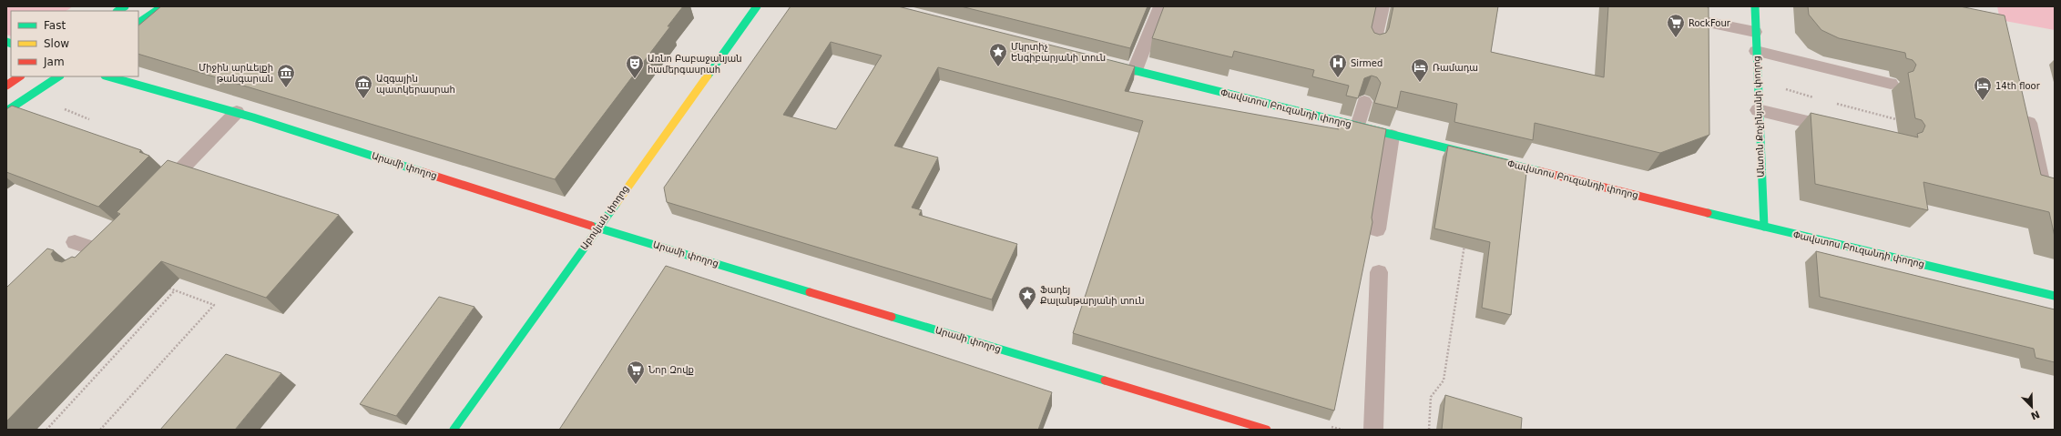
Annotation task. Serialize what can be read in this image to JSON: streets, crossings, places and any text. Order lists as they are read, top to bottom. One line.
{"streets":{"street":["Փավստոս Բուզանդի փողոց","Անտոն Քոչինյանի փողոց","Արամի փողոց","Աբովյան փողոց"]},"crossings":[["Փավստոս Բուզանդի փողոց","Անտոն Քոչինյանի փողոց"],["Արամի փողոց","Աբովյան փողոց"]],"places":{"supermarket":["RockFour","Նոր Զովք"],"place":["Մկրտիչ Ենգիբարյանի տուն","Ֆադեյ Քալանթարյանի տուն"],"hospital":["Sirmed"],"theatre":["Առնո Բաբաջանյան համերգասրահ"],"hotel":["Ռամադա","14th floor"],"museum":["Միջին արևելքի թանգարան","Ազգային պատկերասրահ"]},"legend":["Fast","Slow","Jam"],"north":"bottom right"}
